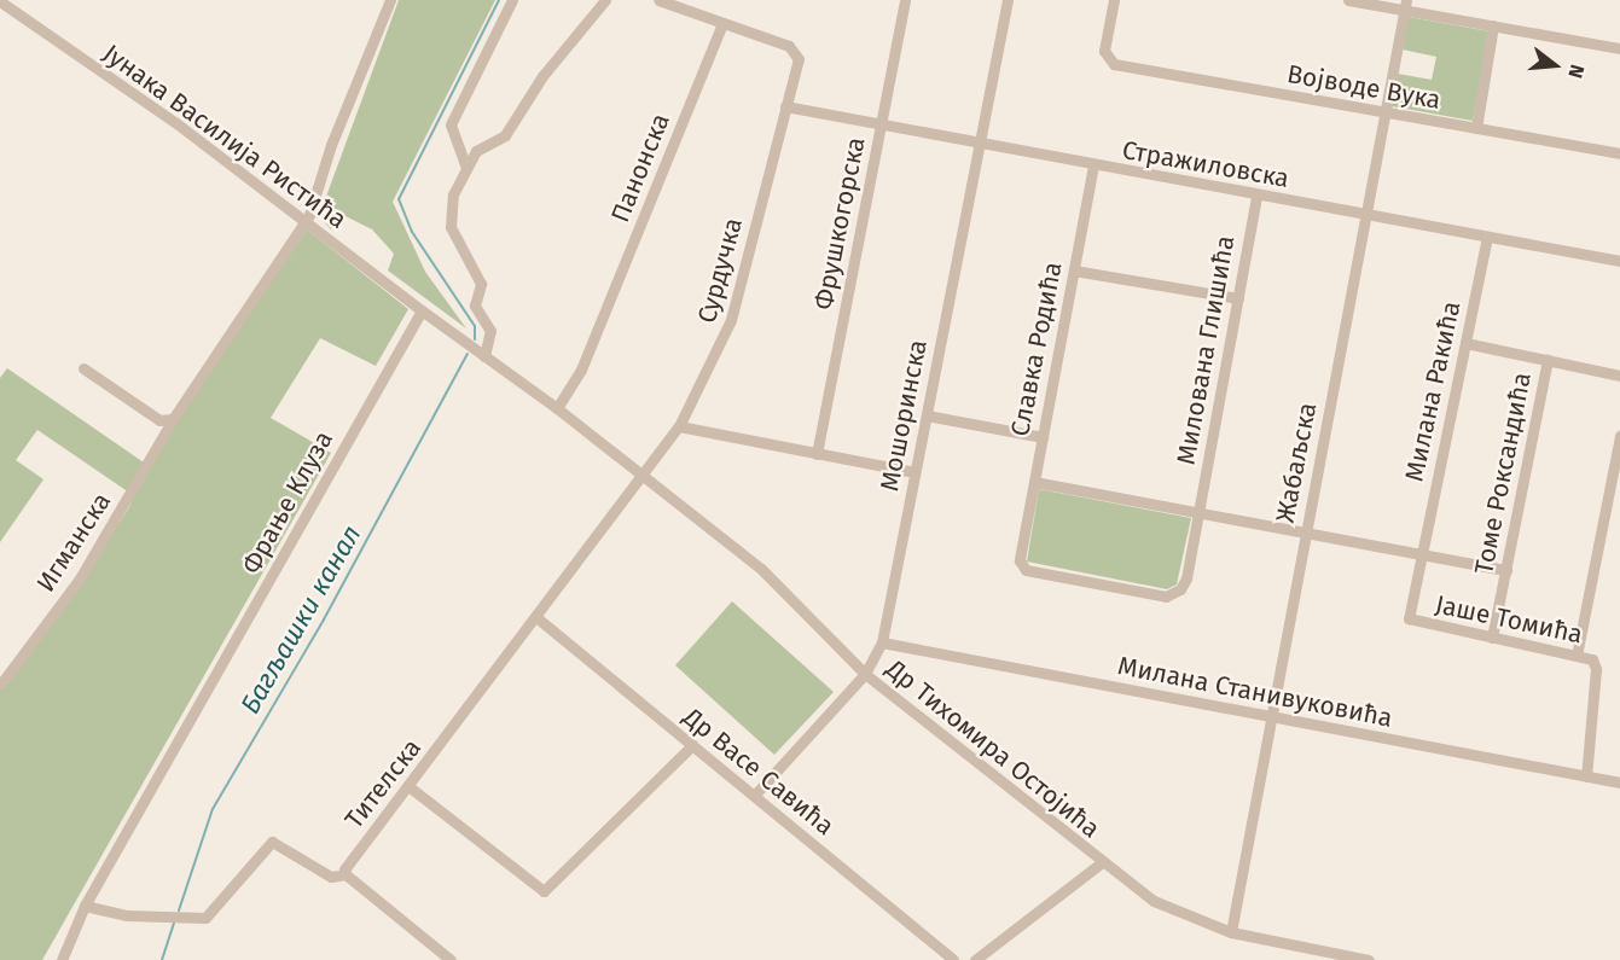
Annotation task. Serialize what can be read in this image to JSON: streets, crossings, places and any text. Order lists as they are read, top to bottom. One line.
{"streets":{"street":["Војводе Вука","Јунака Василија Ристића","Стражиловска","Панонска","Фрушкогорска","Сурдучка","Славка Родића","Милована Глишића","Милана Ракића","Мошоринска","Жабаљска","Томе Роксандића","Фрање Клуза","Игманска","Јаше Томића","Милана Станивуковића","Др Тихомира Остојића","Др Васе Савића","Тителска"]},"crossings":[["Војводе Вука","Жабаљска"],["Јунака Василија Ристића","Фрање Клуза"],["Јунака Василија Ристића","Игманска"],["Стражиловска","Фрушкогорска"],["Стражиловска","Сурдучка"],["Стражиловска","Славка Родића"],["Стражиловска","Милована Глишића"],["Стражиловска","Милана Ракића"],["Стражиловска","Мошоринска"],["Стражиловска","Жабаљска"],["Панонска","Сурдучка"],["Сурдучка","Др Тихомира Остојића"],["Сурдучка","Тителска"],["Славка Родића","Милована Глишића"],["Милана Ракића","Јаше Томића"],["Мошоринска","Милана Станивуковића"],["Мошоринска","Др Тихомира Остојића"],["Мошоринска","Др Васе Савића"],["Жабаљска","Милана Станивуковића"],["Жабаљска","Др Тихомира Остојића"],["Томе Роксандића","Јаше Томића"],["Јаше Томића","Милана Станивуковића"],["Др Тихомира Остојића","Тителска"],["Др Васе Савића","Тителска"]],"water":["Багљашки канал"],"north":"right"}
